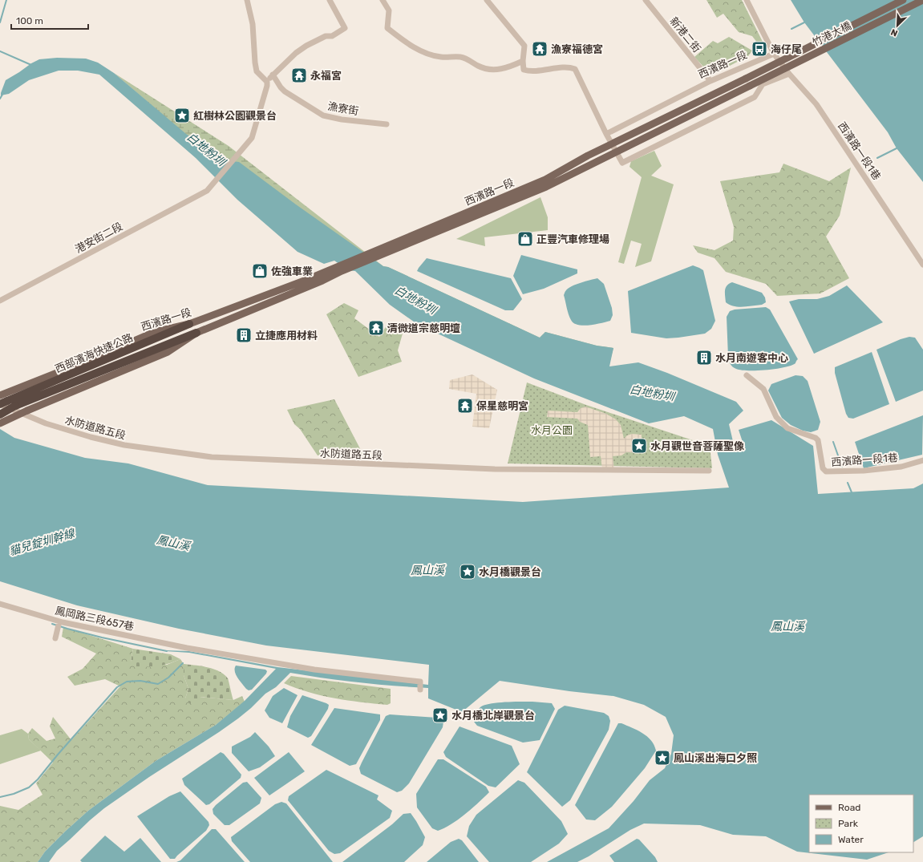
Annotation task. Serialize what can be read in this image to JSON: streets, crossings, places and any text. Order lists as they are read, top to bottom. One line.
{"streets":{"highway":["西部濱海快速公路"],"main road":["竹港大橋","西濱路一段"],"street":["新港二街","漁寮街","西濱路一段1巷","港安街二段","水防道路五段","鳳岡路三段657巷"]},"crossings":[["竹港大橋","西濱路一段"],["新港二街","西濱路一段"],["西濱路一段","西濱路一段1巷"],["西濱路一段","西部濱海快速公路"],["西部濱海快速公路","水防道路五段"]],"water":["白地粉圳","貓兒錠圳幹線","鳳山溪"],"parks":["水月公園"],"places":{"temple":["漁寮福德宮","永福宮","清微道宗慈明壇","保星慈明宮"],"bus stop":["海仔尾"],"place":["紅樹林公園觀景台","水月觀世音菩薩聖像","水月橋觀景台","水月橋北岸觀景台","鳳山溪出海口夕照"],"shop":["正豐汽車修理場","佐強車業"],"building":["立捷應用材料","水月南遊客中心"]},"legend":["Road","Park","Water"],"scale_bar":"100 m","north":"bottom left"}
